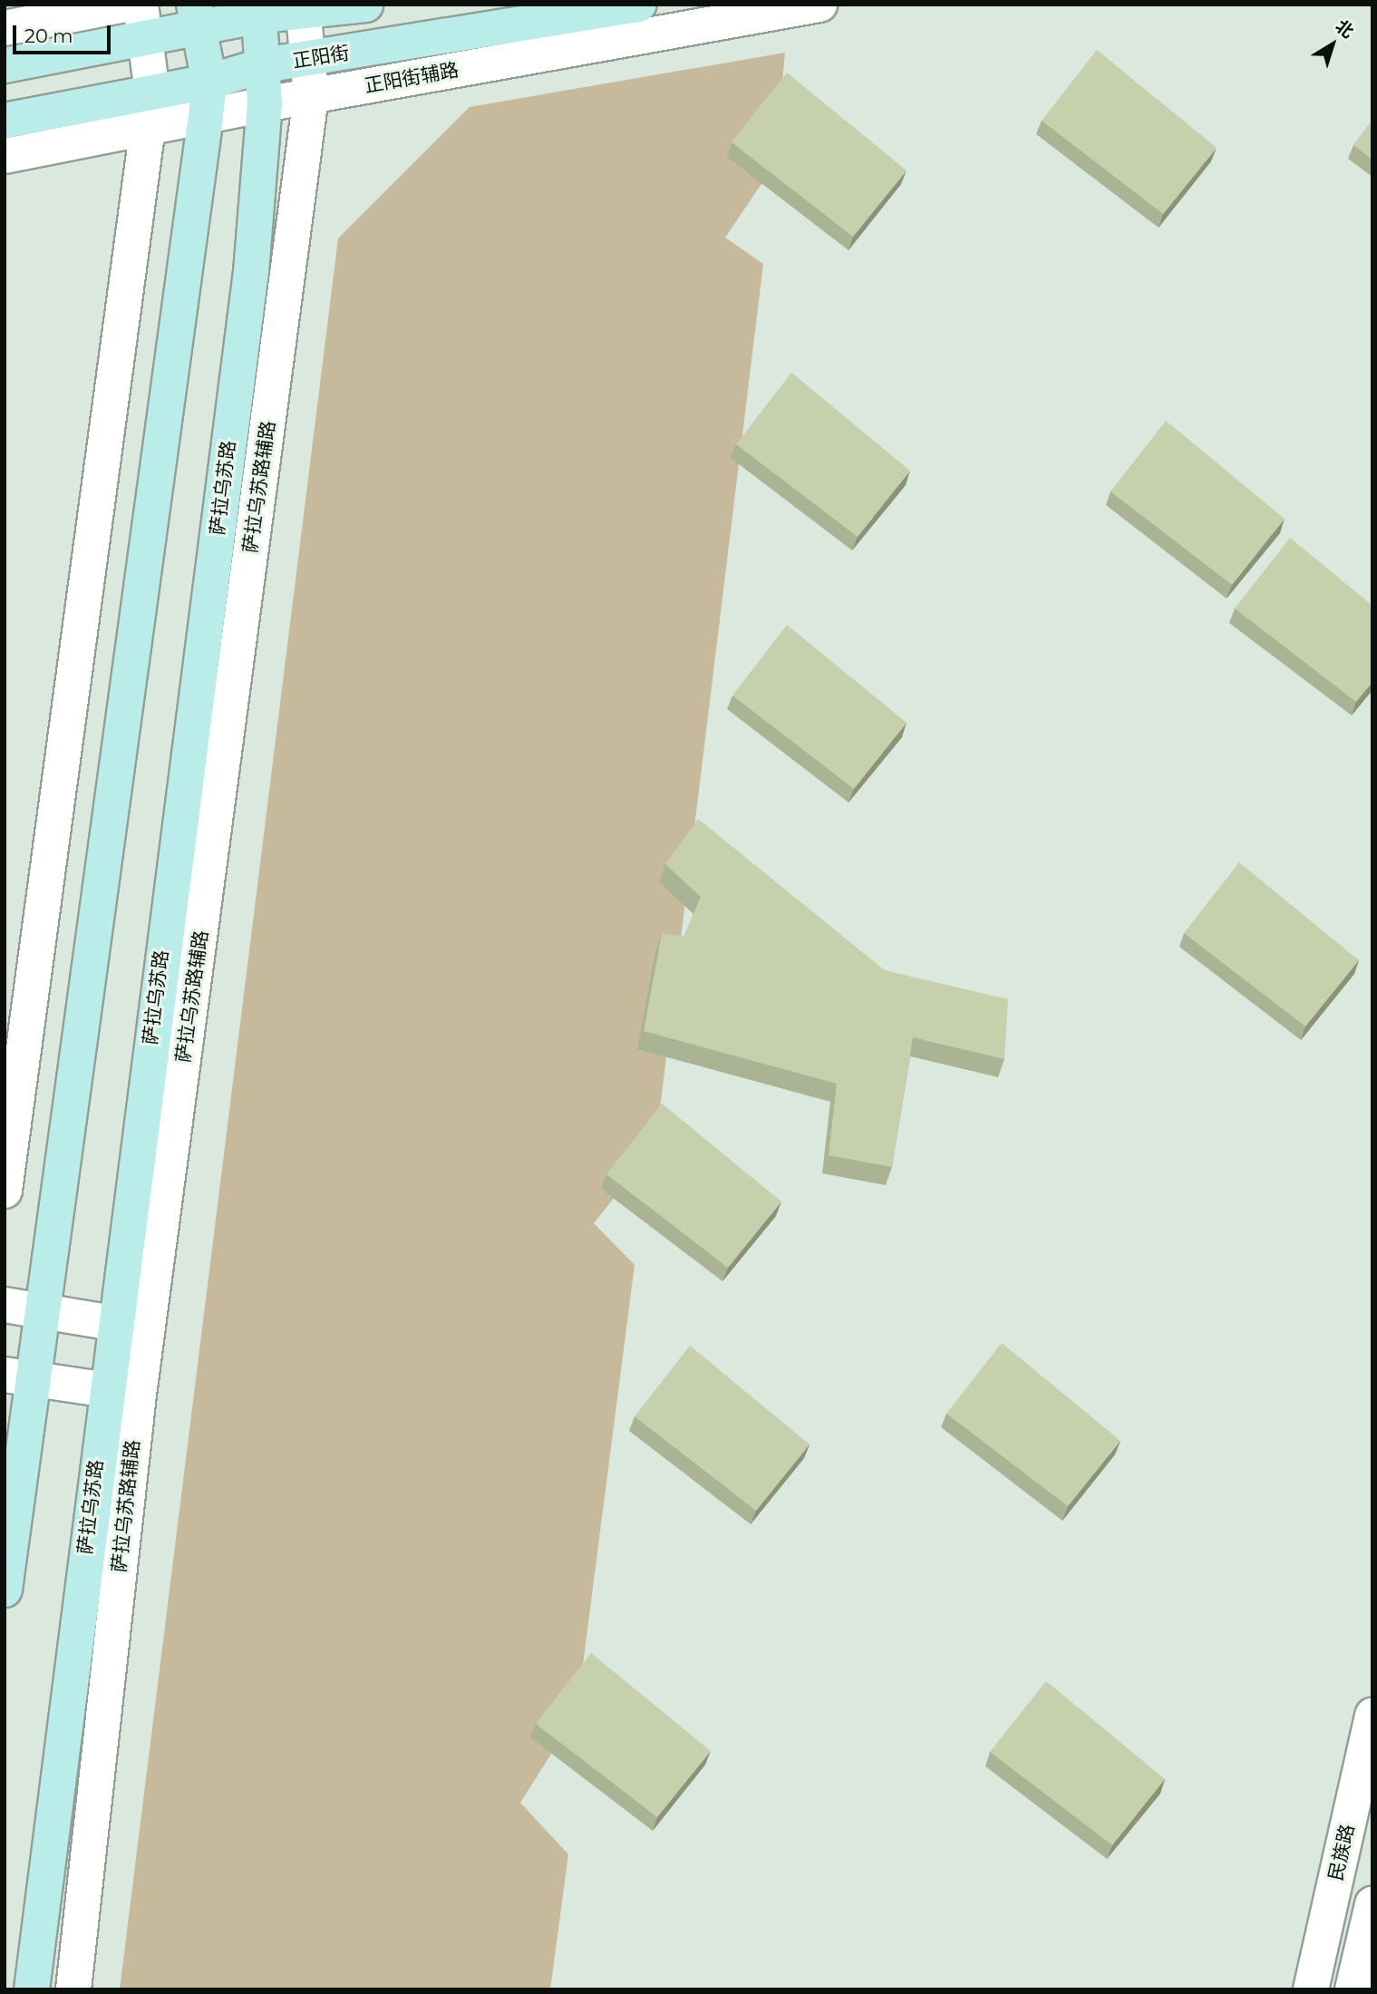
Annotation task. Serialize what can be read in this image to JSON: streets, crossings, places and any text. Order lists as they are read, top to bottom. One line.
{"streets":{"main road":["正阳街","萨拉乌苏路"],"street":["正阳街辅路","萨拉乌苏路辅路","民族路"]},"crossings":[["正阳街","萨拉乌苏路辅路"],["正阳街","萨拉乌苏路"],["正阳街辅路","萨拉乌苏路辅路"],["正阳街辅路","萨拉乌苏路"],["萨拉乌苏路辅路","萨拉乌苏路"]],"scale_bar":"20 m","north":"top right"}
